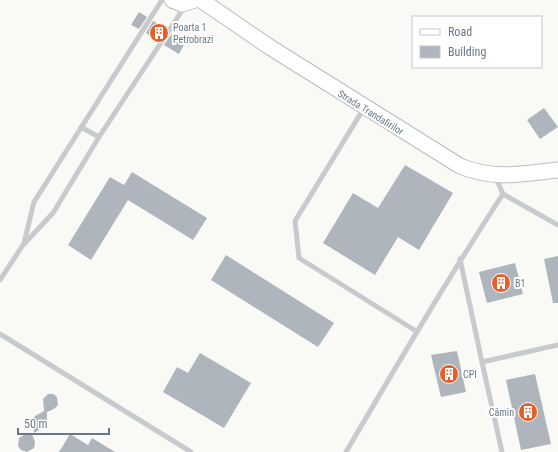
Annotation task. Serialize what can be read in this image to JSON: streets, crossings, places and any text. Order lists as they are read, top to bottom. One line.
{"streets":{"main road":["Strada Trandafirilor"]},"places":{"building":["Poarta 1 Petrobrazi","B1","CPI","Cămin"]},"legend":["Road","Building"],"scale_bar":"50 m"}
